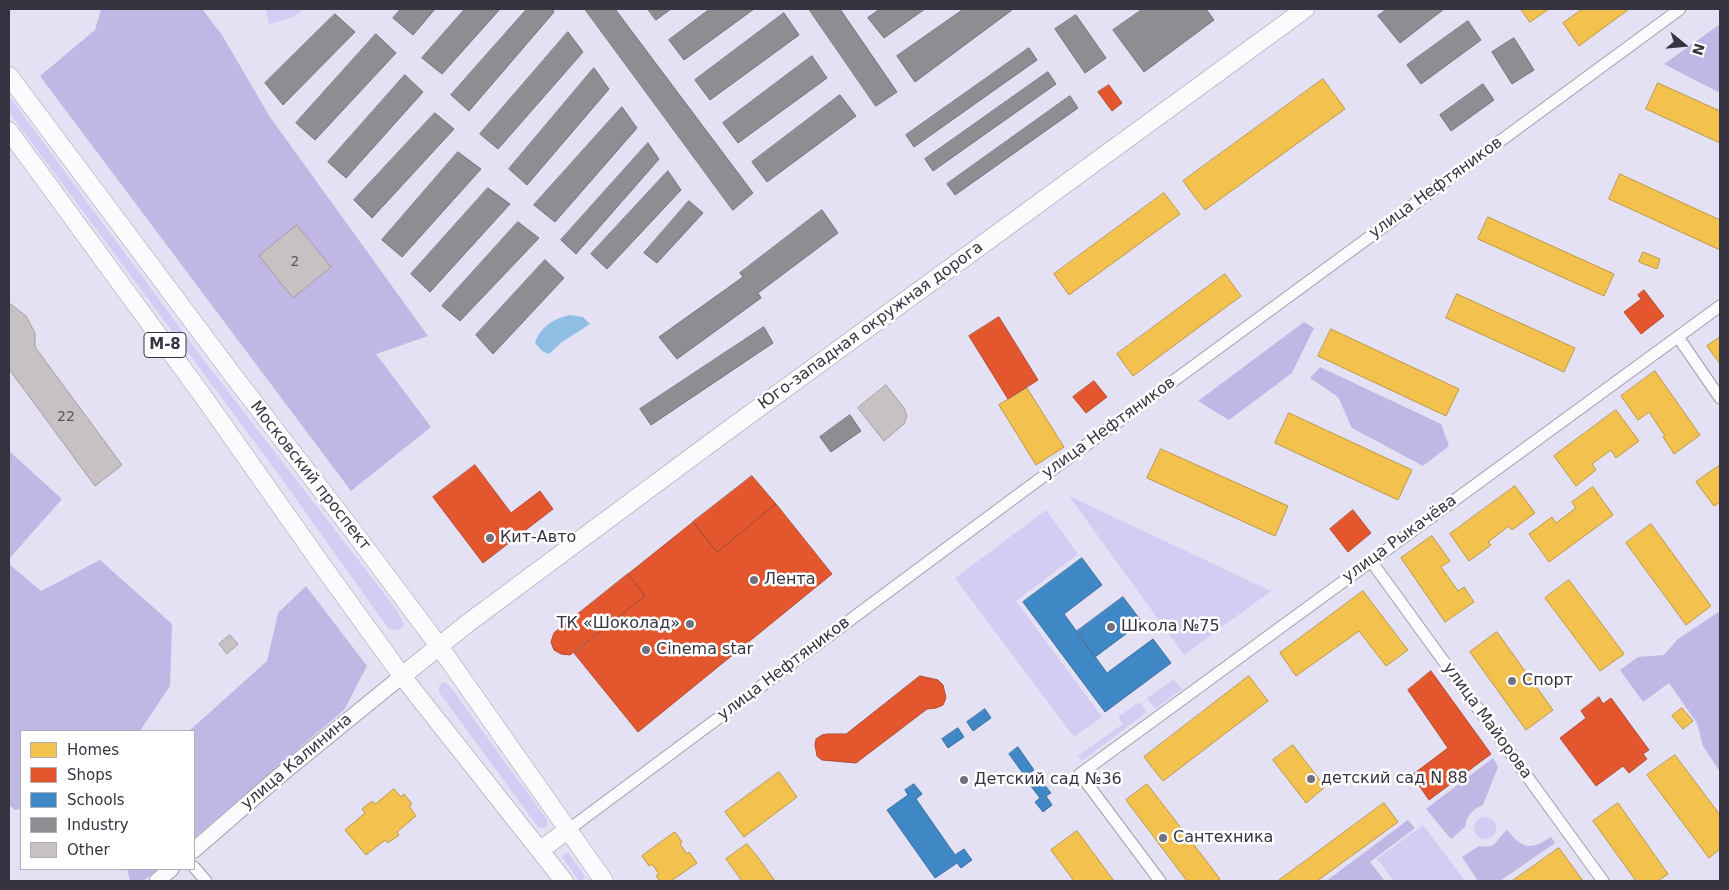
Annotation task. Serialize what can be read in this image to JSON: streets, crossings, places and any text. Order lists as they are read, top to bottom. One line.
{"streets":{"main road":["улица Нефтяников","Юго-западная окружная дорога","М-8","Московский проспект","улица Калинина"],"street":["улица Рыкачёва","улица Майорова"]},"crossings":[["улица Нефтяников","Московский проспект"],["Юго-западная окружная дорога","М-8"],["Юго-западная окружная дорога","Московский проспект"],["Юго-западная окружная дорога","улица Калинина"],["М-8","улица Калинина"],["улица Рыкачёва","улица Майорова"]],"places":["Кит-Авто","Лента","ТК «Шоколад»","Школа №75","Cinema star","Спорт","детский сад N 88","Детский сад №36","Сантехника"],"house_numbers":["2","22"],"legend":["Homes","Shops","Schools","Industry","Other"],"north":"right"}
